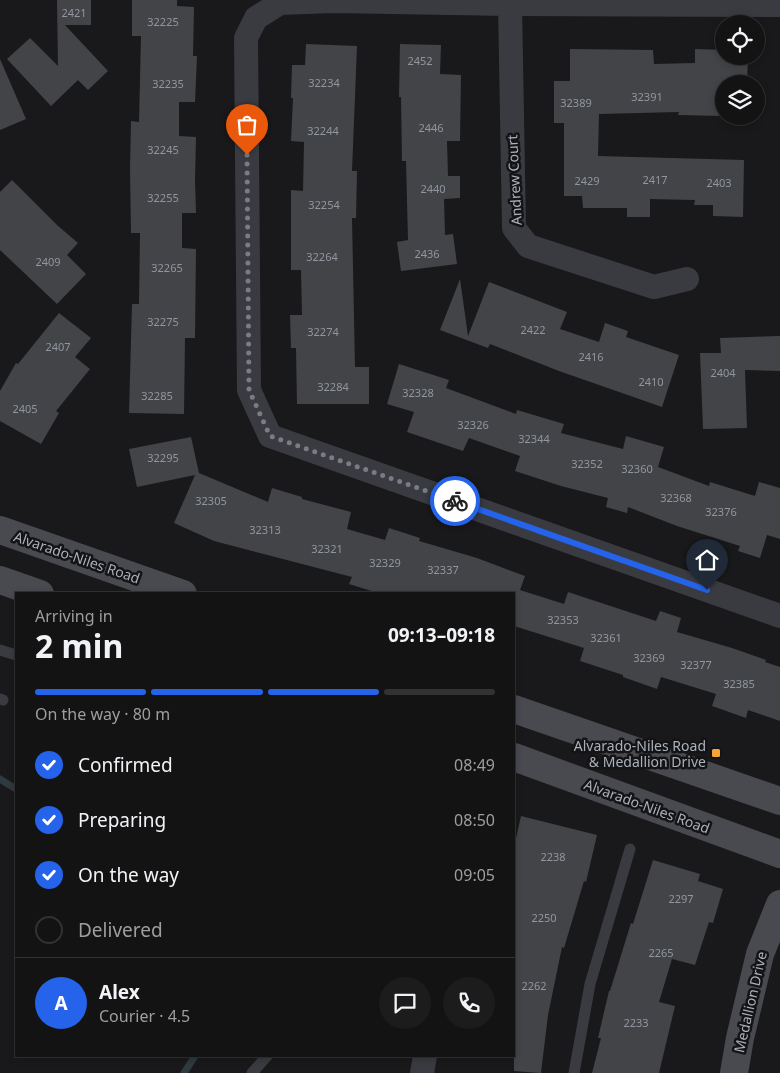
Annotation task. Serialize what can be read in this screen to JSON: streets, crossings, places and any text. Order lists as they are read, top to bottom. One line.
{"streets":{"main road":["Alvarado-Niles Road","Medallion Drive"],"street":["Andrew Court"]},"places":{"transit":["Alvarado-Niles Road & Medallion Drive"]},"house_numbers":["2421","32225","2452","32234","32235","32391","32389","2446","32244","32245","2417","2429","2403","2440","32255","32254","2436","32264","2409","32265","32275","2422","32274","2407","2416","2404","2410","32284","32328","32285","2405","32326","32344","32295","32352","32360","32368","32305","32376","32313","32321","32329","32337","32353","32361","32369","32377","32385","2238","2297","2250","2265","2262","2233"],"page":{"heading":["2 min","Arriving in","09:13–09:18"],"panel":["Alex","Courier · 4.5"],"bar":"On the way · 80 m","list":[["Confirmed","08:49"],["Preparing","08:50"],["On the way","09:05"],"Delivered"],"round":"A"}}
